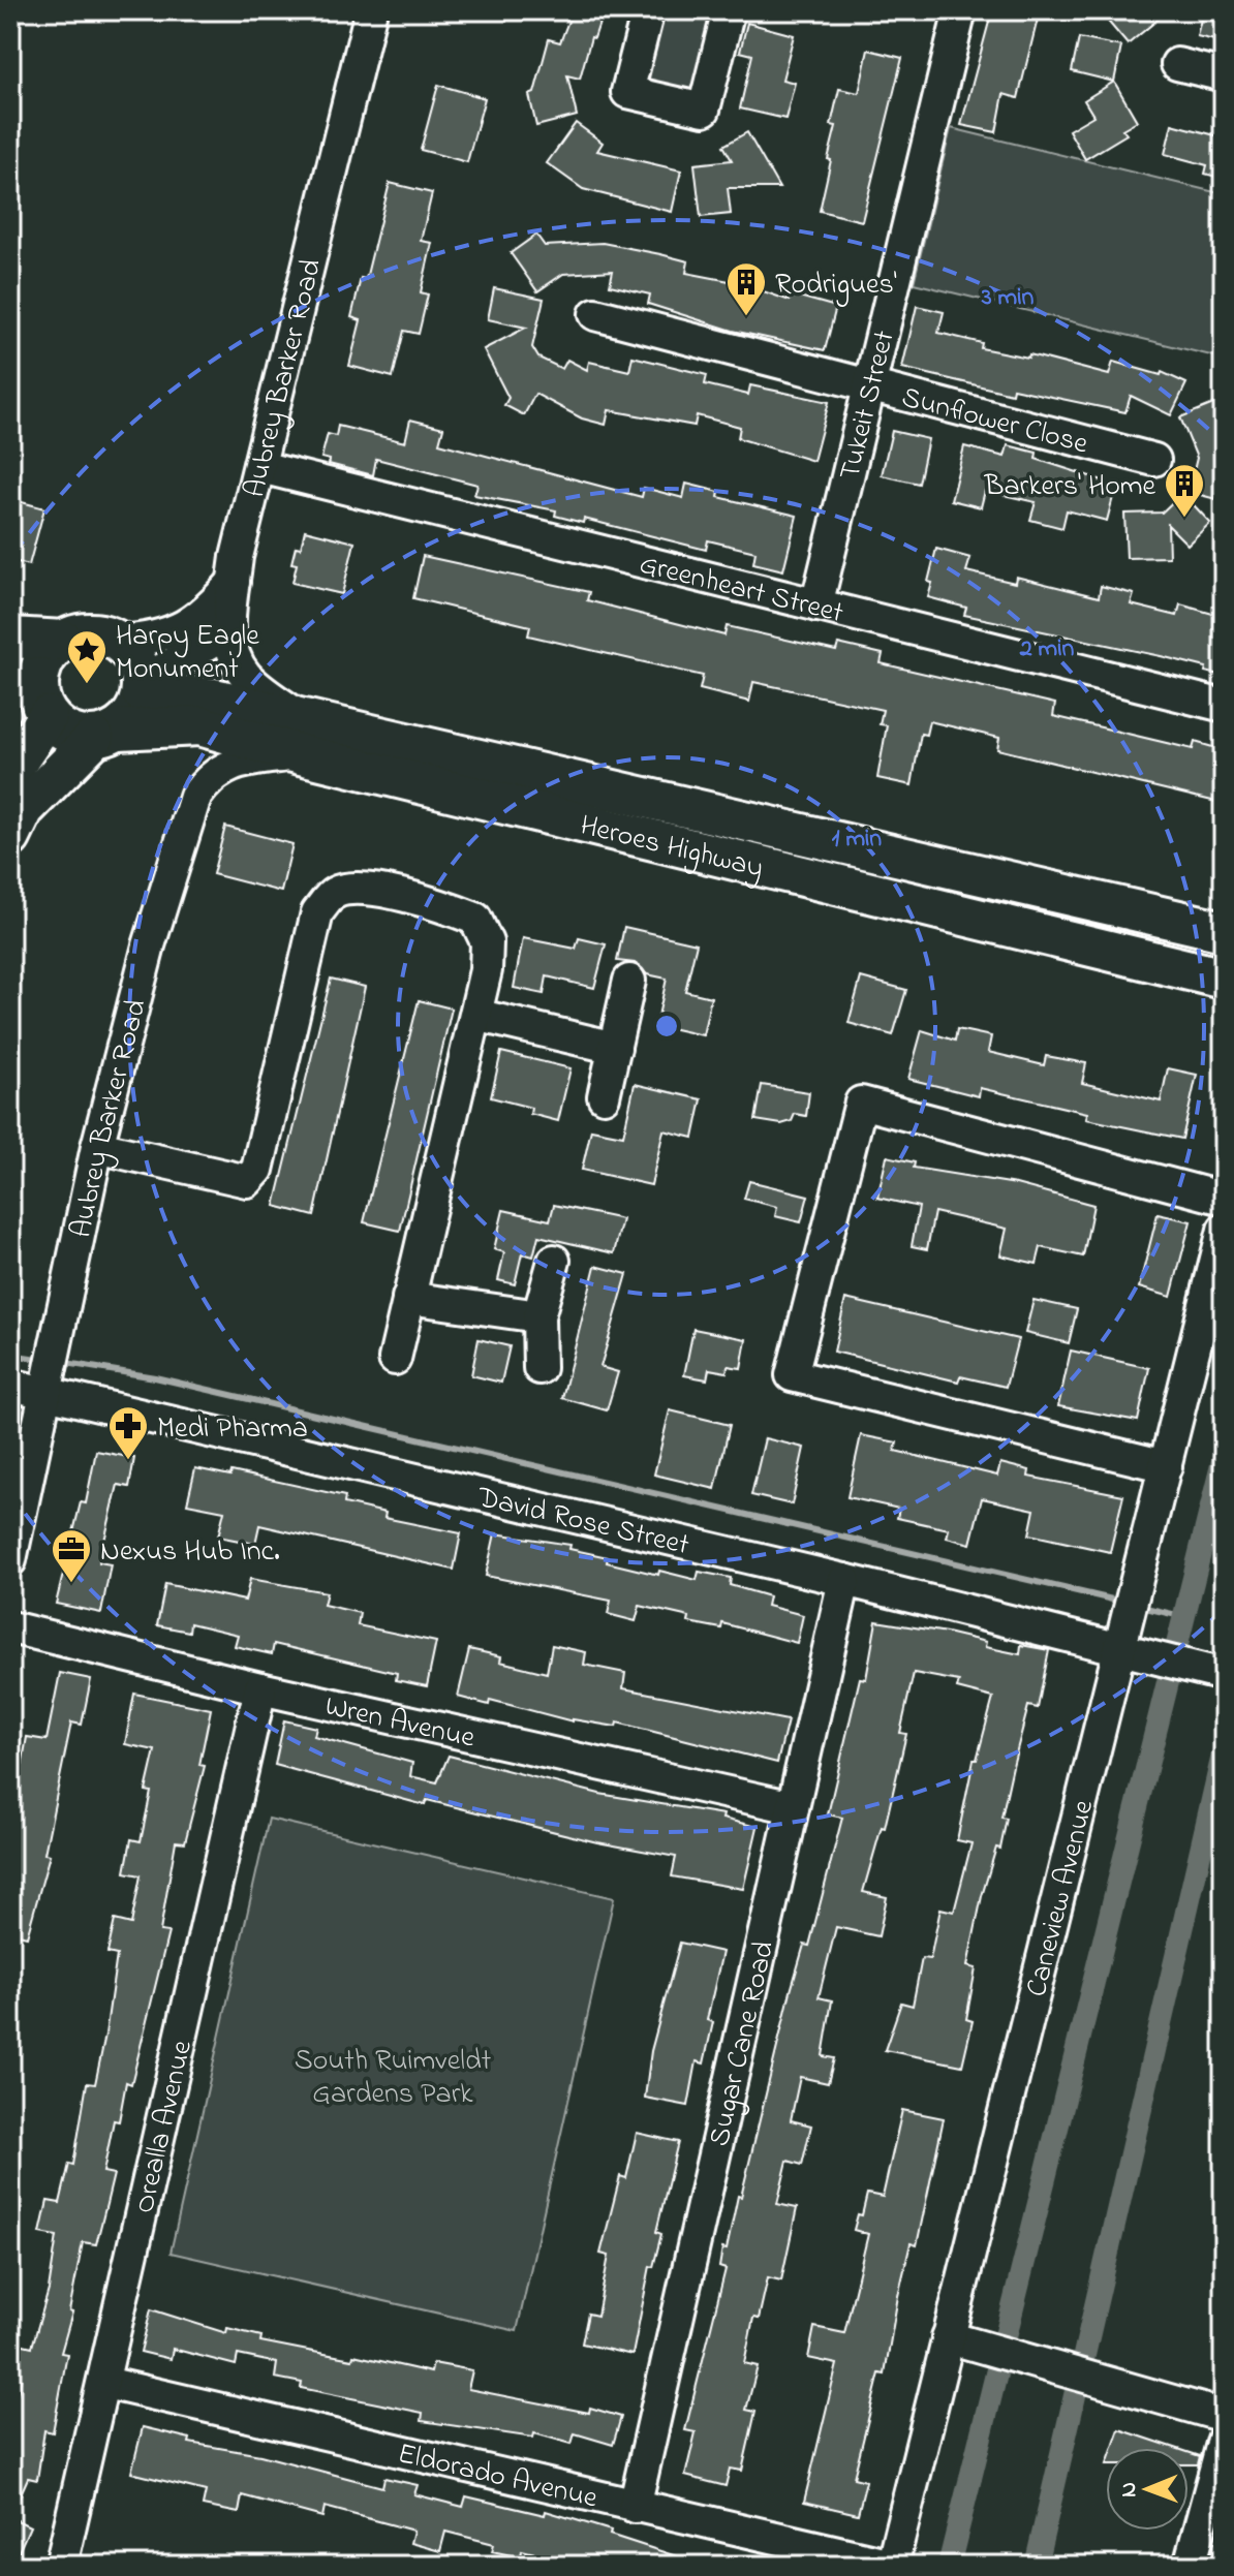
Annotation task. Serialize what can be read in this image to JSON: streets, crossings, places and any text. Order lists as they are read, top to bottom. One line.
{"streets":{"main road":["Heroes Highway"],"street":["Aubrey Barker Road","Tukeit Street","Sunflower Close","Greenheart Street","David Rose Street","Wren Avenue","Caneview Avenue","Sugar Cane Road","Orealla Avenue","Eldorado Avenue"]},"crossings":[["Aubrey Barker Road","Greenheart Street"],["Aubrey Barker Road","Heroes Highway"],["Aubrey Barker Road","David Rose Street"],["Tukeit Street","Sunflower Close"],["Tukeit Street","Greenheart Street"],["David Rose Street","Caneview Avenue"],["David Rose Street","Sugar Cane Road"],["Wren Avenue","Sugar Cane Road"],["Wren Avenue","Orealla Avenue"],["Caneview Avenue","Eldorado Avenue"],["Sugar Cane Road","Eldorado Avenue"],["Orealla Avenue","Eldorado Avenue"]],"parks":["South Ruimveldt Gardens Park"],"places":{"building":["Rodrigues'","Barkers' Home"],"place":["Harpy Eagle Monument"],"pharmacy":["Medi Pharma"],"office":["Nexus Hub Inc."]},"north":"left","rings":["3 min","2 min","1 min"]}
